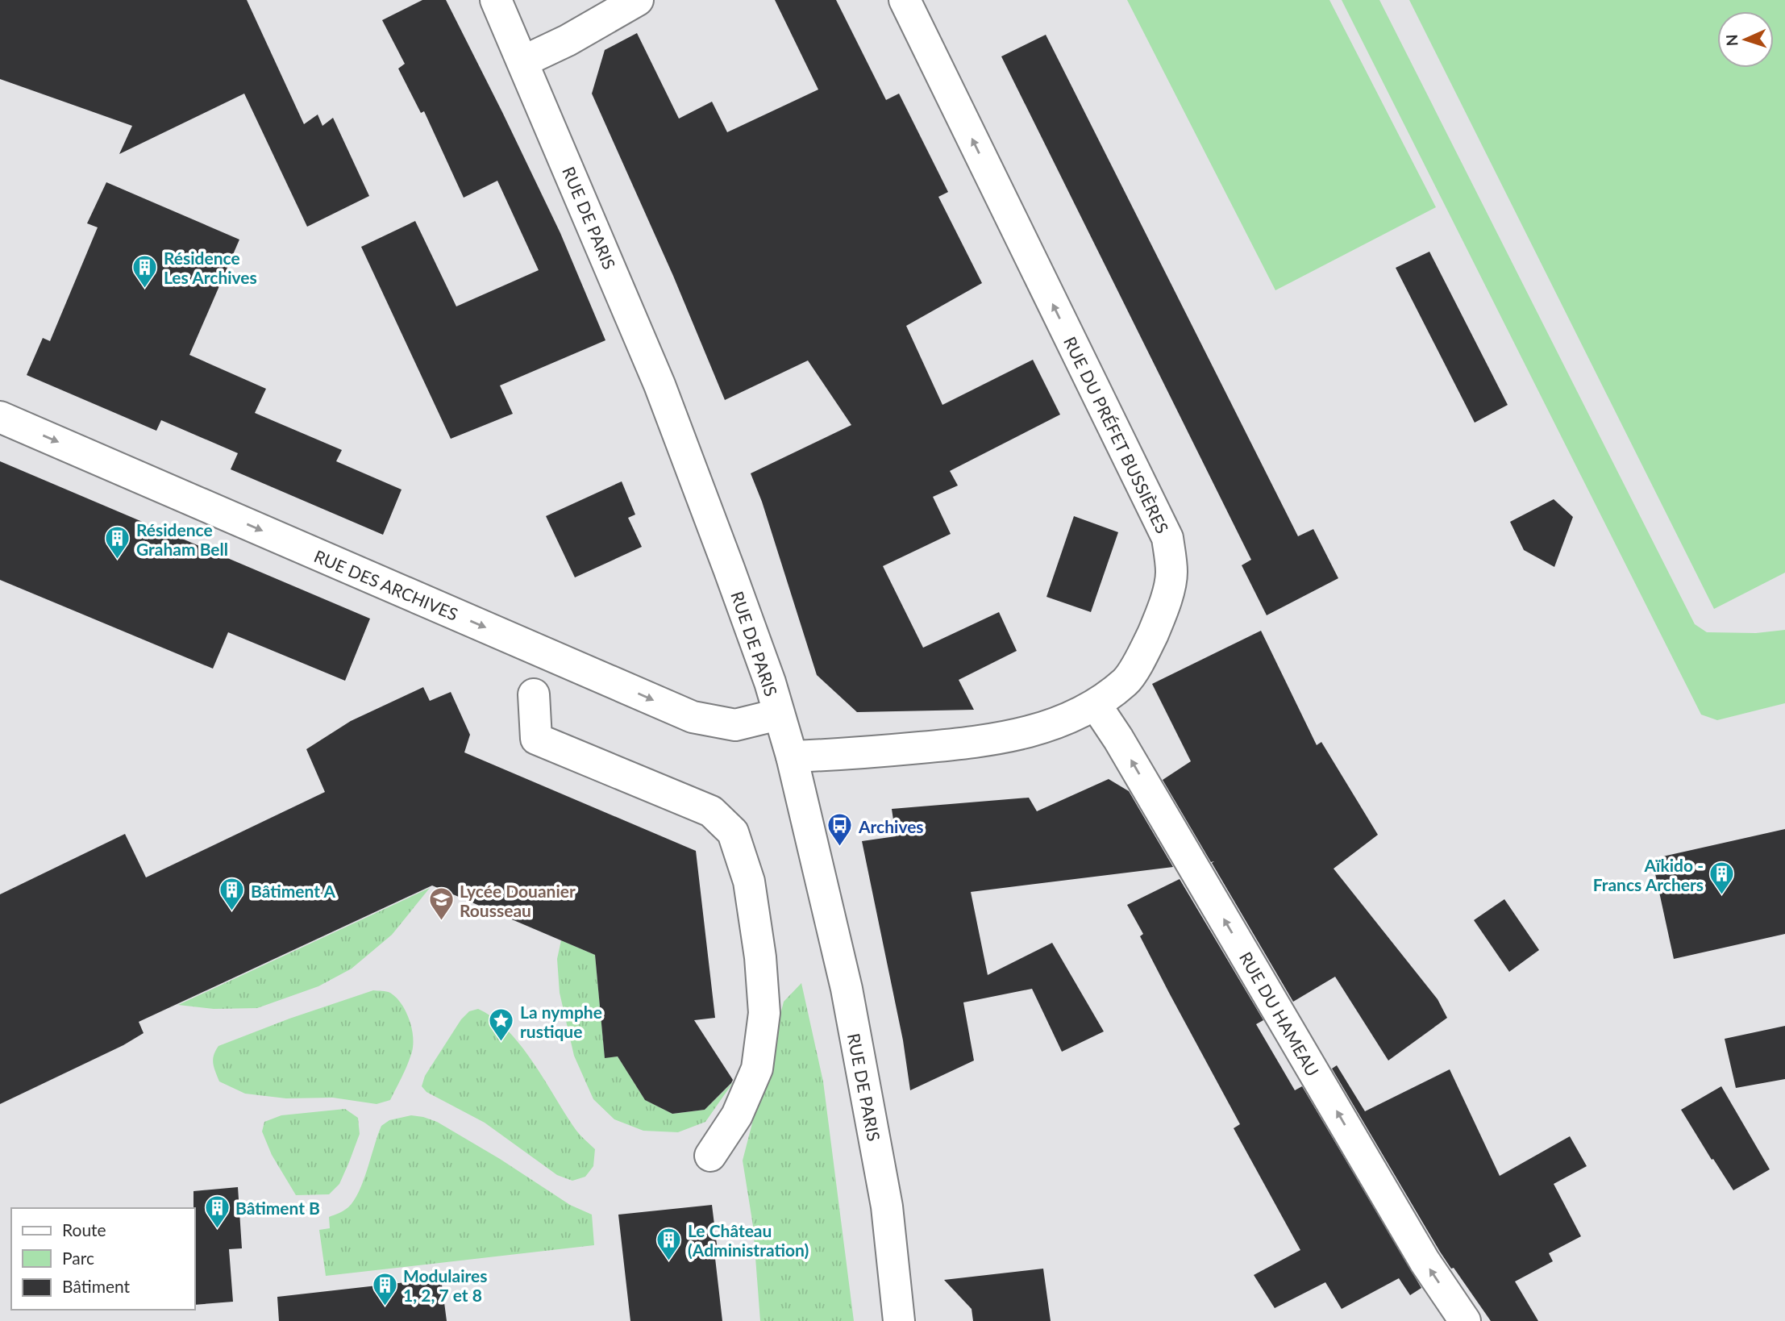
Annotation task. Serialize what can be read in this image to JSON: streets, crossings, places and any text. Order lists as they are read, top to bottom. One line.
{"streets":{"street":["RUE DE PARIS","RUE DU PRÉFET BUSSIÈRES","RUE DES ARCHIVES","RUE DU HAMEAU"]},"crossings":[["RUE DE PARIS","RUE DU PRÉFET BUSSIÈRES"],["RUE DE PARIS","RUE DES ARCHIVES"],["RUE DU PRÉFET BUSSIÈRES","RUE DU HAMEAU"]],"one_way":["RUE DU PRÉFET BUSSIÈRES","RUE DES ARCHIVES","RUE DU HAMEAU"],"places":{"building":["Résidence Les Archives","Résidence Graham Bell","Aïkido - Francs Archers","Bâtiment A","Bâtiment B","Le Château (Administration)","Modulaires 1, 2, 7 et 8"],"bus stop":["Archives"],"school or university":["Lycée Douanier Rousseau"],"place":["La nymphe rustique"]},"legend":["Route","Parc","Bâtiment"],"north":"left"}
